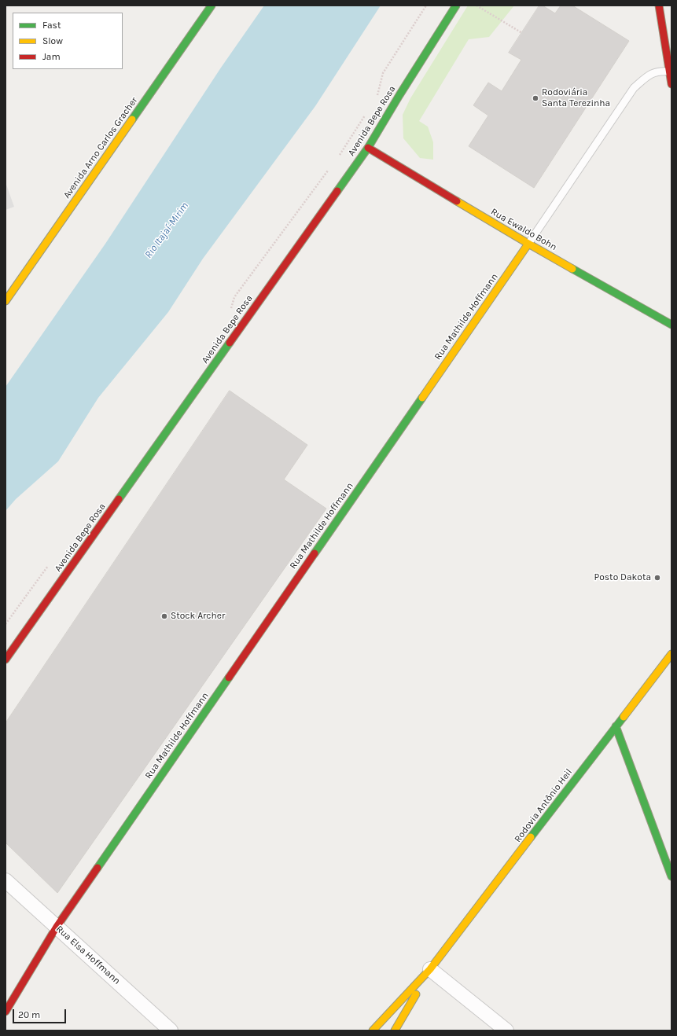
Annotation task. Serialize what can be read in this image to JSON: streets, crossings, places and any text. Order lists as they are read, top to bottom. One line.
{"streets":{"main road":["Avenida Bepe Rosa","Avenida Arno Carlos Gracher","Rua Ewaldo Bohn","Rua Mathilde Hoffmann","Rodovia Antônio Heil"],"street":["Rua Elsa Hoffmann"]},"crossings":[["Avenida Bepe Rosa","Rua Ewaldo Bohn"],["Rua Ewaldo Bohn","Rua Mathilde Hoffmann"],["Rua Mathilde Hoffmann","Rua Elsa Hoffmann"]],"water":["Rio Itajaí-Mirim"],"places":["Rodoviária Santa Terezinha","Posto Dakota","Stock Archer"],"legend":["Fast","Slow","Jam"],"scale_bar":"20 m"}
